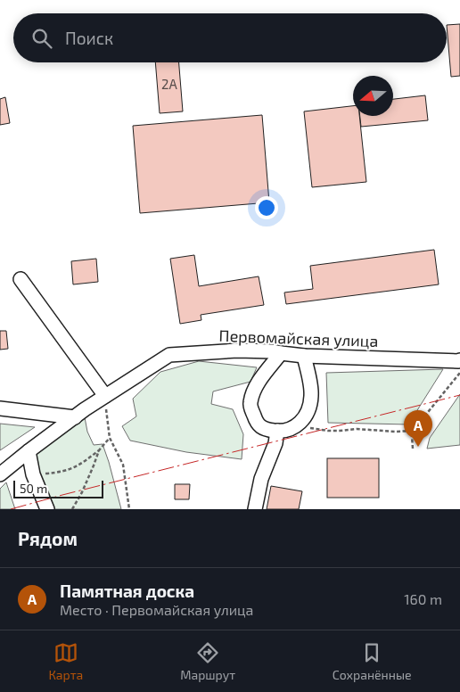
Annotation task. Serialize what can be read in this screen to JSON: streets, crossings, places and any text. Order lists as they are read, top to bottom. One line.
{"streets":{"street":["Первомайская улица"]},"house_numbers":["2А"],"scale_bar":"50 m","north":"left","page":{"search":"Поиск","pins":"A","scale":"50 m","heading":"Рядом","list":[{"mark":"A","name":"Памятная доска","note":"Место · Первомайская улица","value":"160 m"}],"nav":["Карта","Маршрут","Сохранённые"]}}
